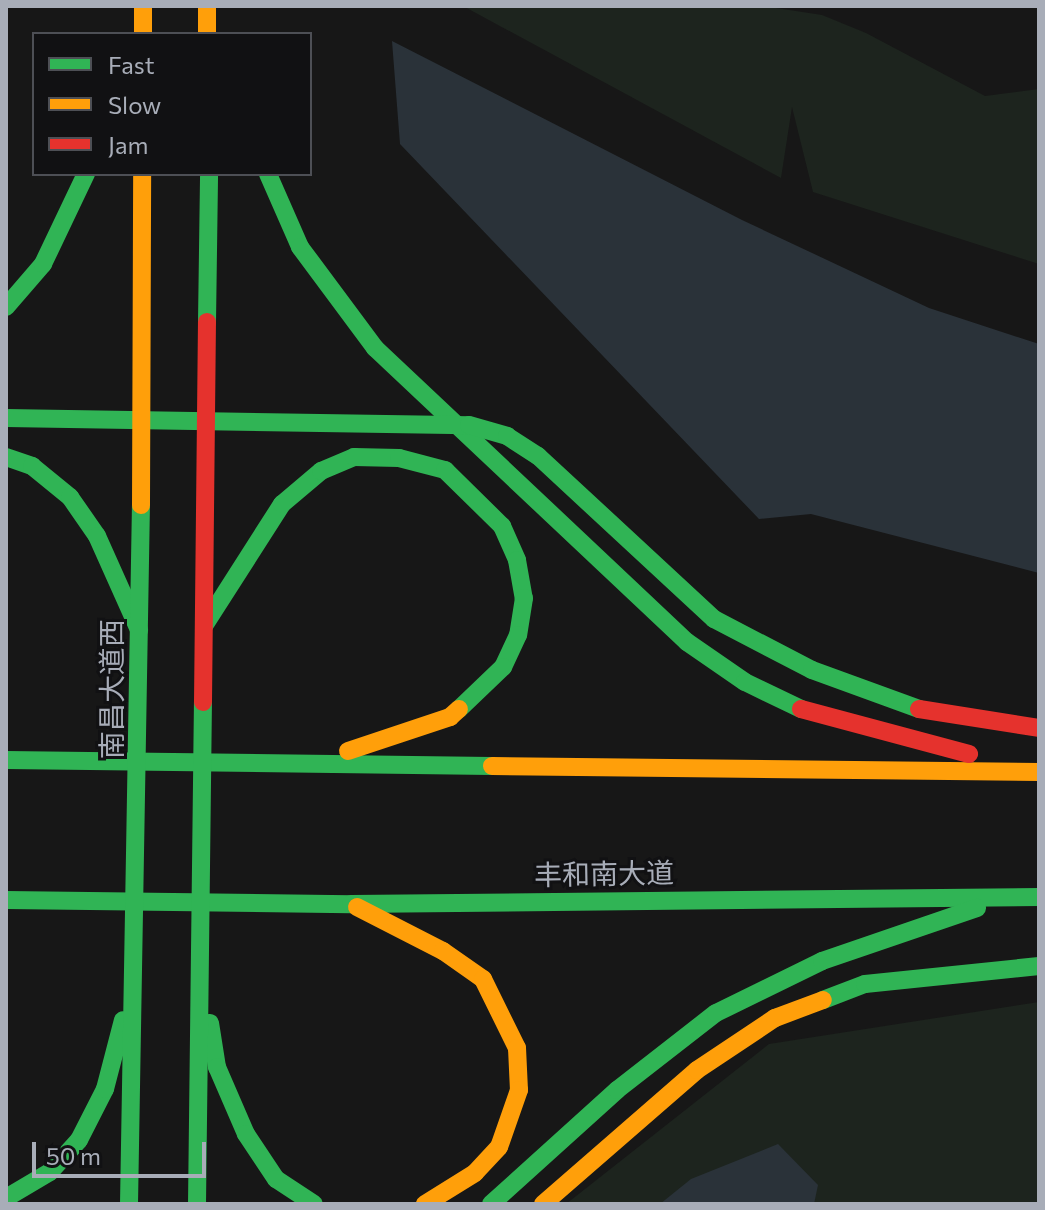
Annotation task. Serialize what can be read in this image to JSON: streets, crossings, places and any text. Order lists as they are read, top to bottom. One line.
{"streets":{"main road":["南昌大道西","丰和南大道"]},"legend":["Fast","Slow","Jam"],"scale_bar":"50 m"}
